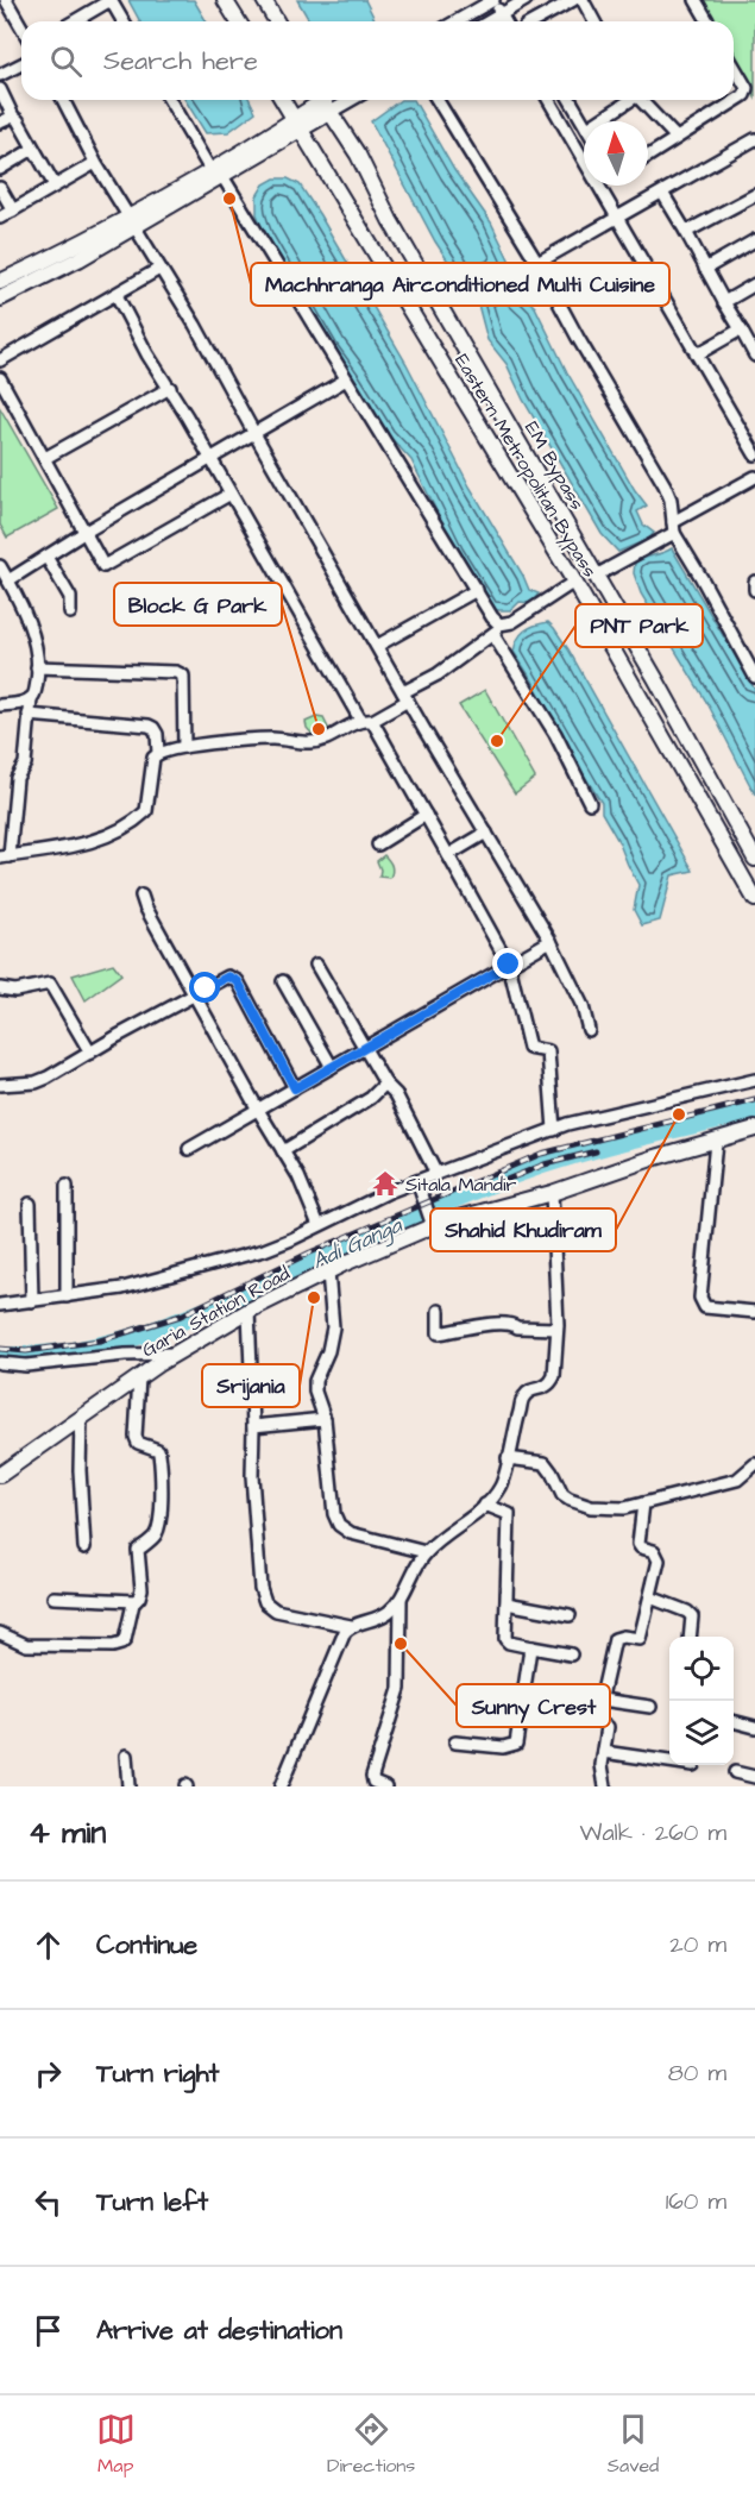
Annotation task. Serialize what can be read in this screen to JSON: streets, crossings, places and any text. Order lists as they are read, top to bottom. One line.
{"streets":{"main road":["Eastern Metropolitan Bypass","EM Bypass","Garia Station Road"]},"water":["Adi Ganga"],"places":{"other":["Machhranga Airconditioned Multi Cuisine","Block G Park","PNT Park","Shahid Khudiram","Srijania","Sunny Crest"],"temple":["Sitala Mandir"]},"north":"top","page":{"search":"Search here","heading":["4 min","Walk · 260 m"],"list":[["Continue","20 m"],["Turn right","80 m"],["Turn left","160 m"],"Arrive at destination"],"nav":["Map","Directions","Saved"]}}
